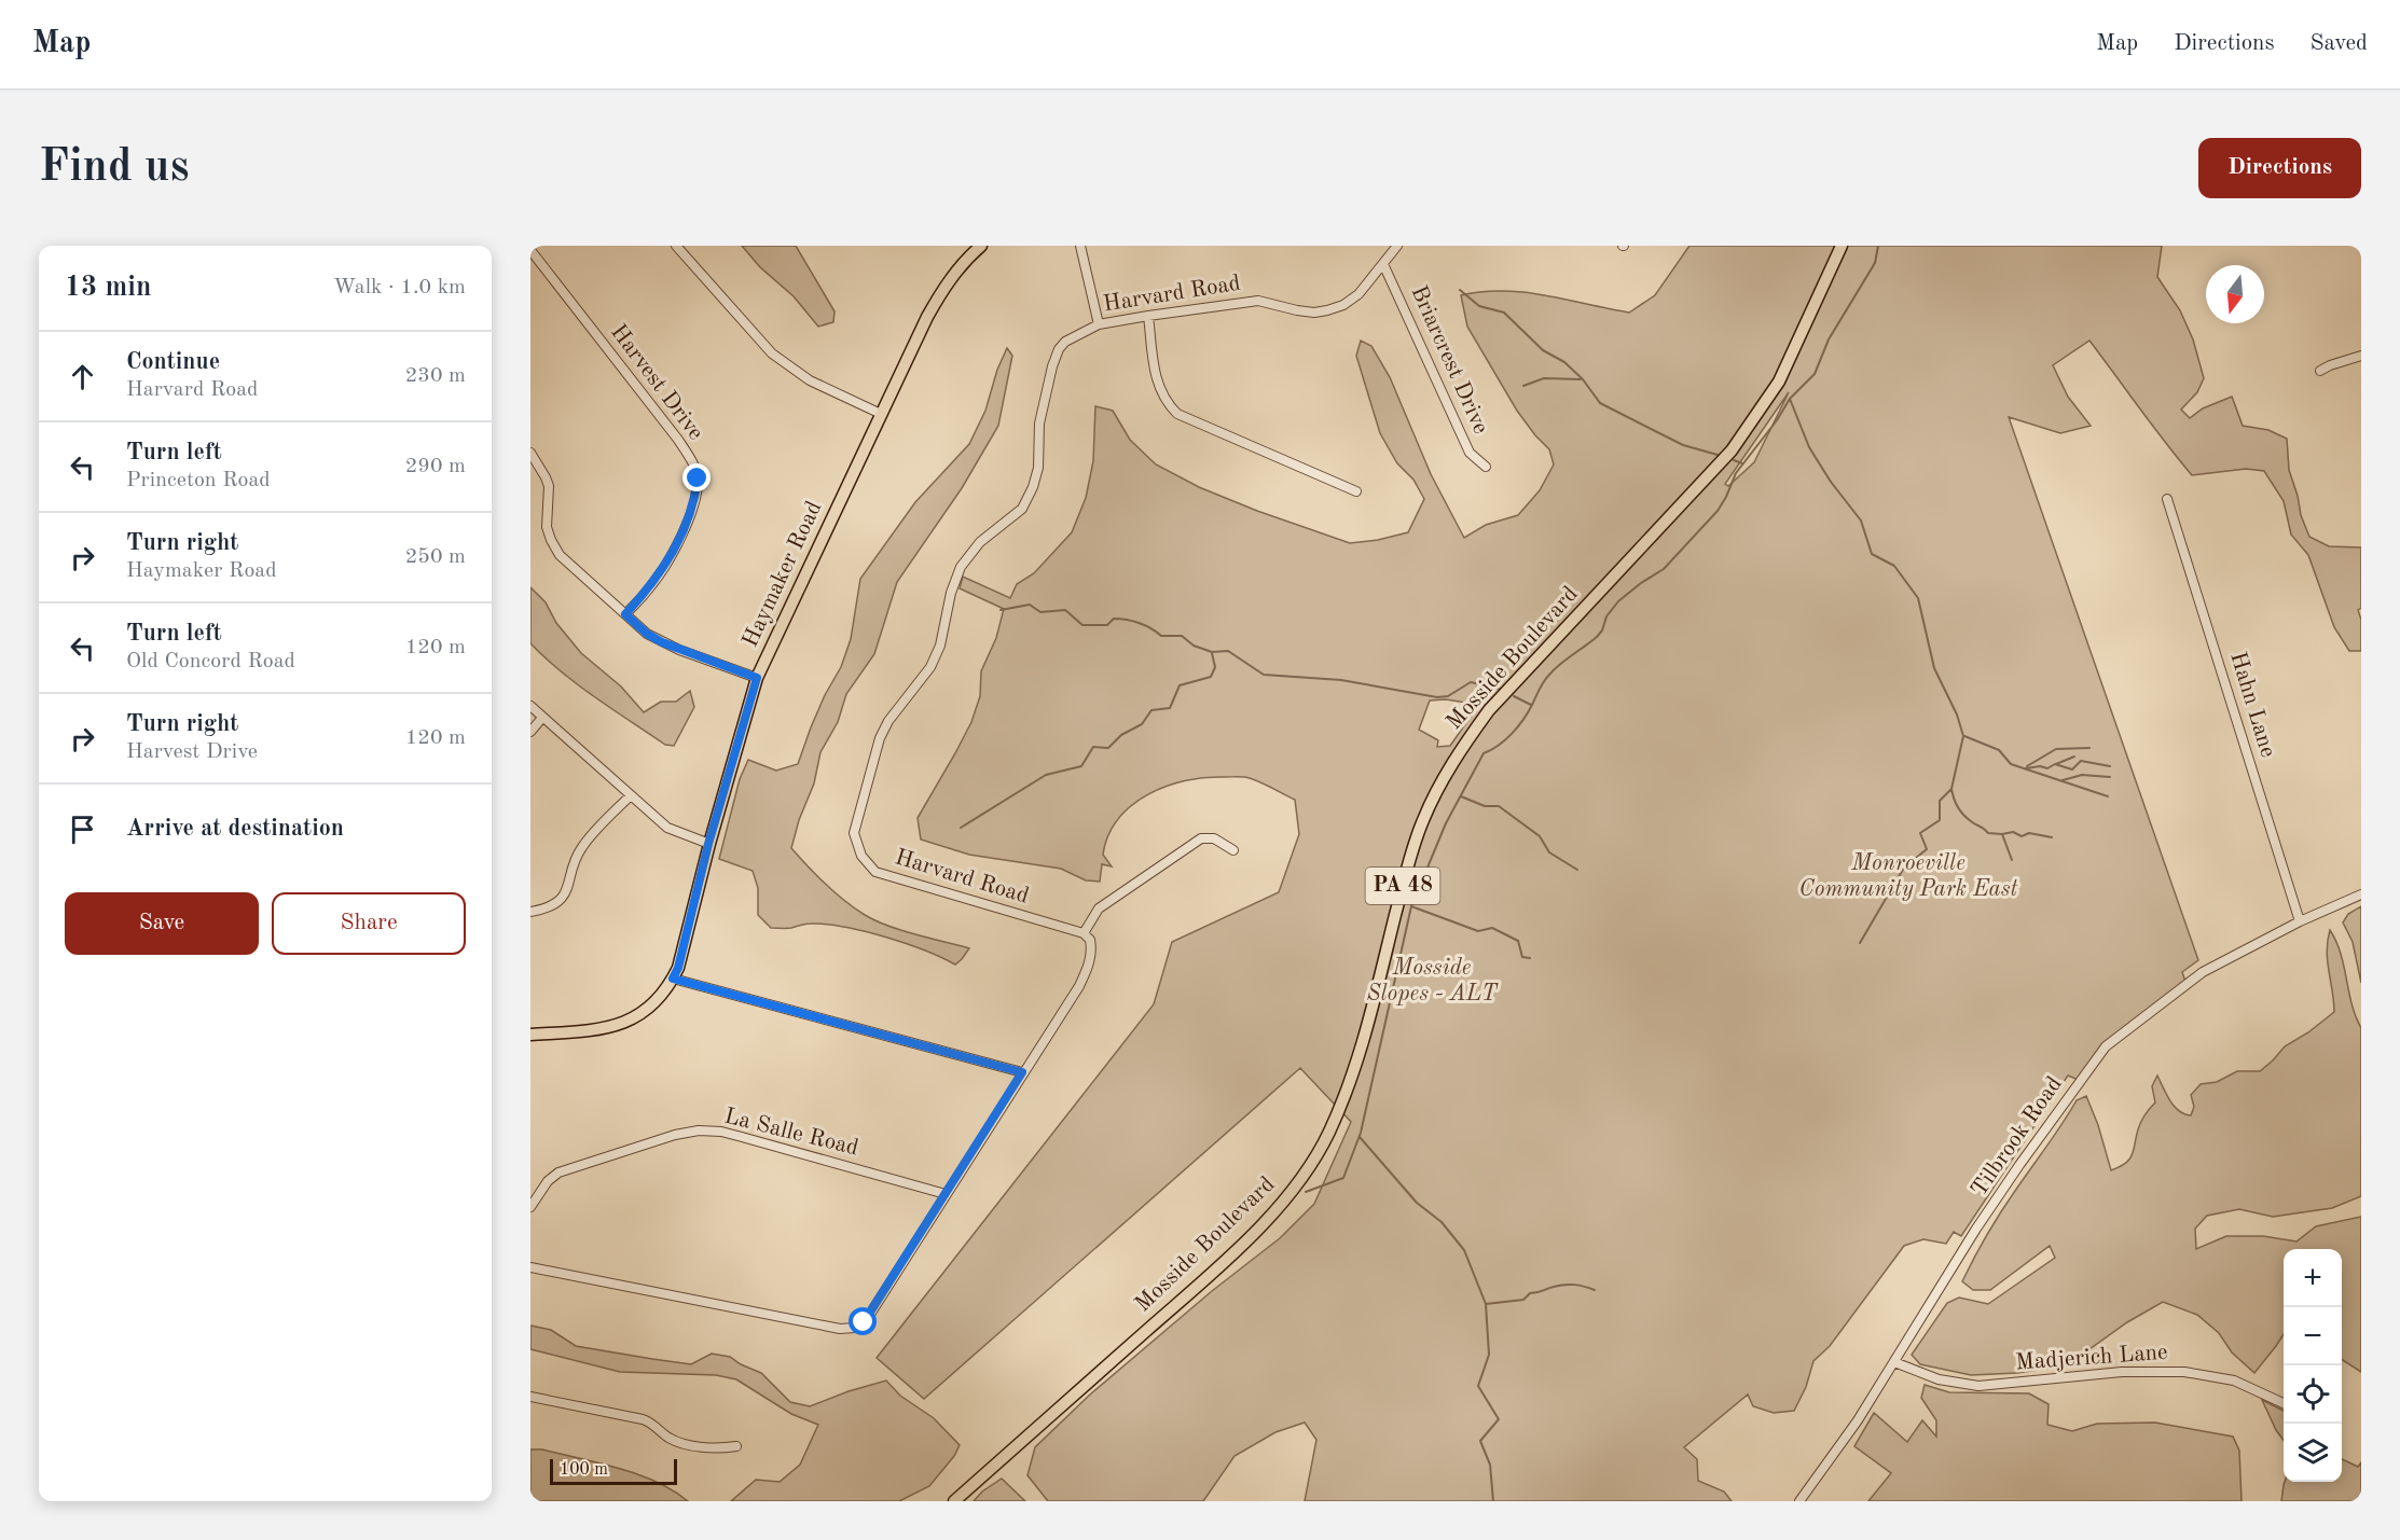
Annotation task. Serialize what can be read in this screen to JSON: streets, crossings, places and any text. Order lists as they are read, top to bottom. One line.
{"streets":{"main road":["Haymaker Road","Mosside Boulevard","PA 48"],"street":["Harvard Road","Briarcrest Drive","Harvest Drive","Hahn Lane","La Salle Road","Tilbrook Road","Madjerich Lane"]},"crossings":[["Harvard Road","Briarcrest Drive"],["Hahn Lane","Tilbrook Road"],["Tilbrook Road","Madjerich Lane"]],"parks":["Monroeville Community Park East","Mosside Slopes - ALT"],"scale_bar":"100 m","north":"bottom","page":{"header":"Map","nav":["Map","Directions","Saved"],"buttons":["Directions",["Save","Share"]],"title":"Find us","heading":["13 min","Walk · 1.0 km"],"list":[["Continue","Harvard Road","230 m"],["Turn left","Princeton Road","290 m"],["Turn right","Haymaker Road","250 m"],["Turn left","Old Concord Road","120 m"],["Turn right","Harvest Drive","120 m"],"Arrive at destination"],"map_buttons":["+","−"],"scale":"100 m"}}
